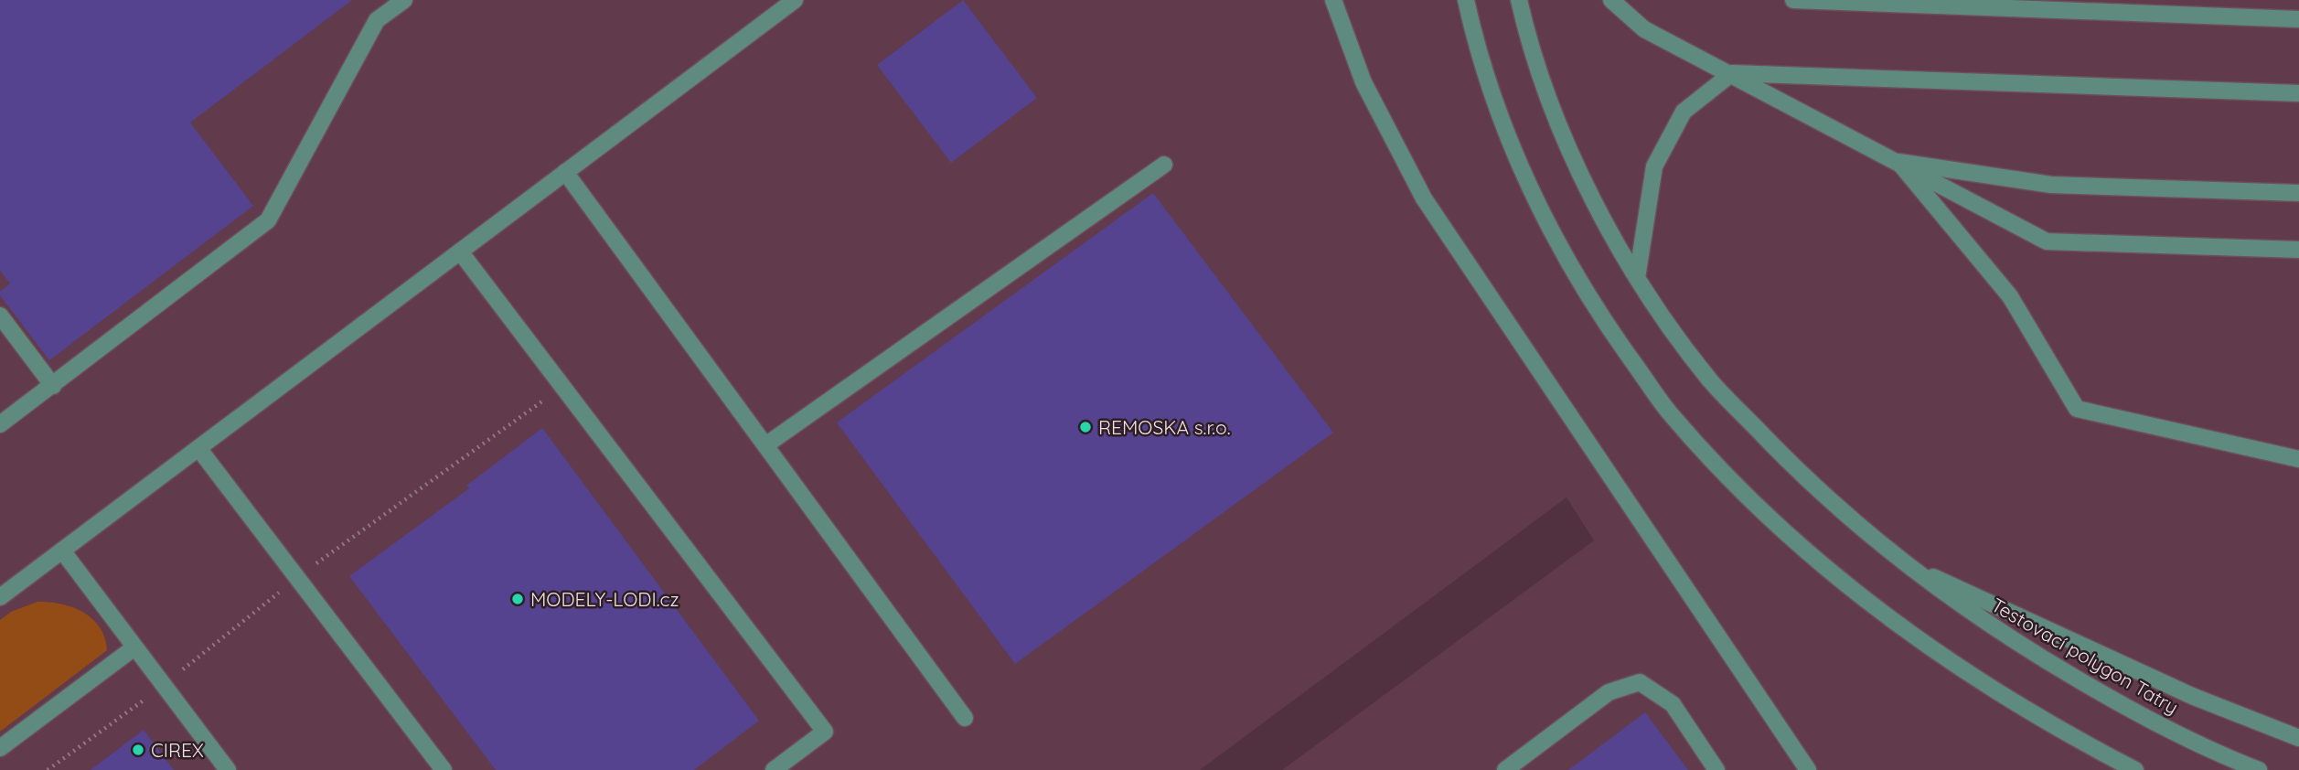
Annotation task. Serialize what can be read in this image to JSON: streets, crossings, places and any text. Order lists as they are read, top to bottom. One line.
{"streets":{"street":["Testovací polygon Tatry"]},"places":["REMOSKA s.r.o.","MODELY-LODI.cz","CIREX"]}
